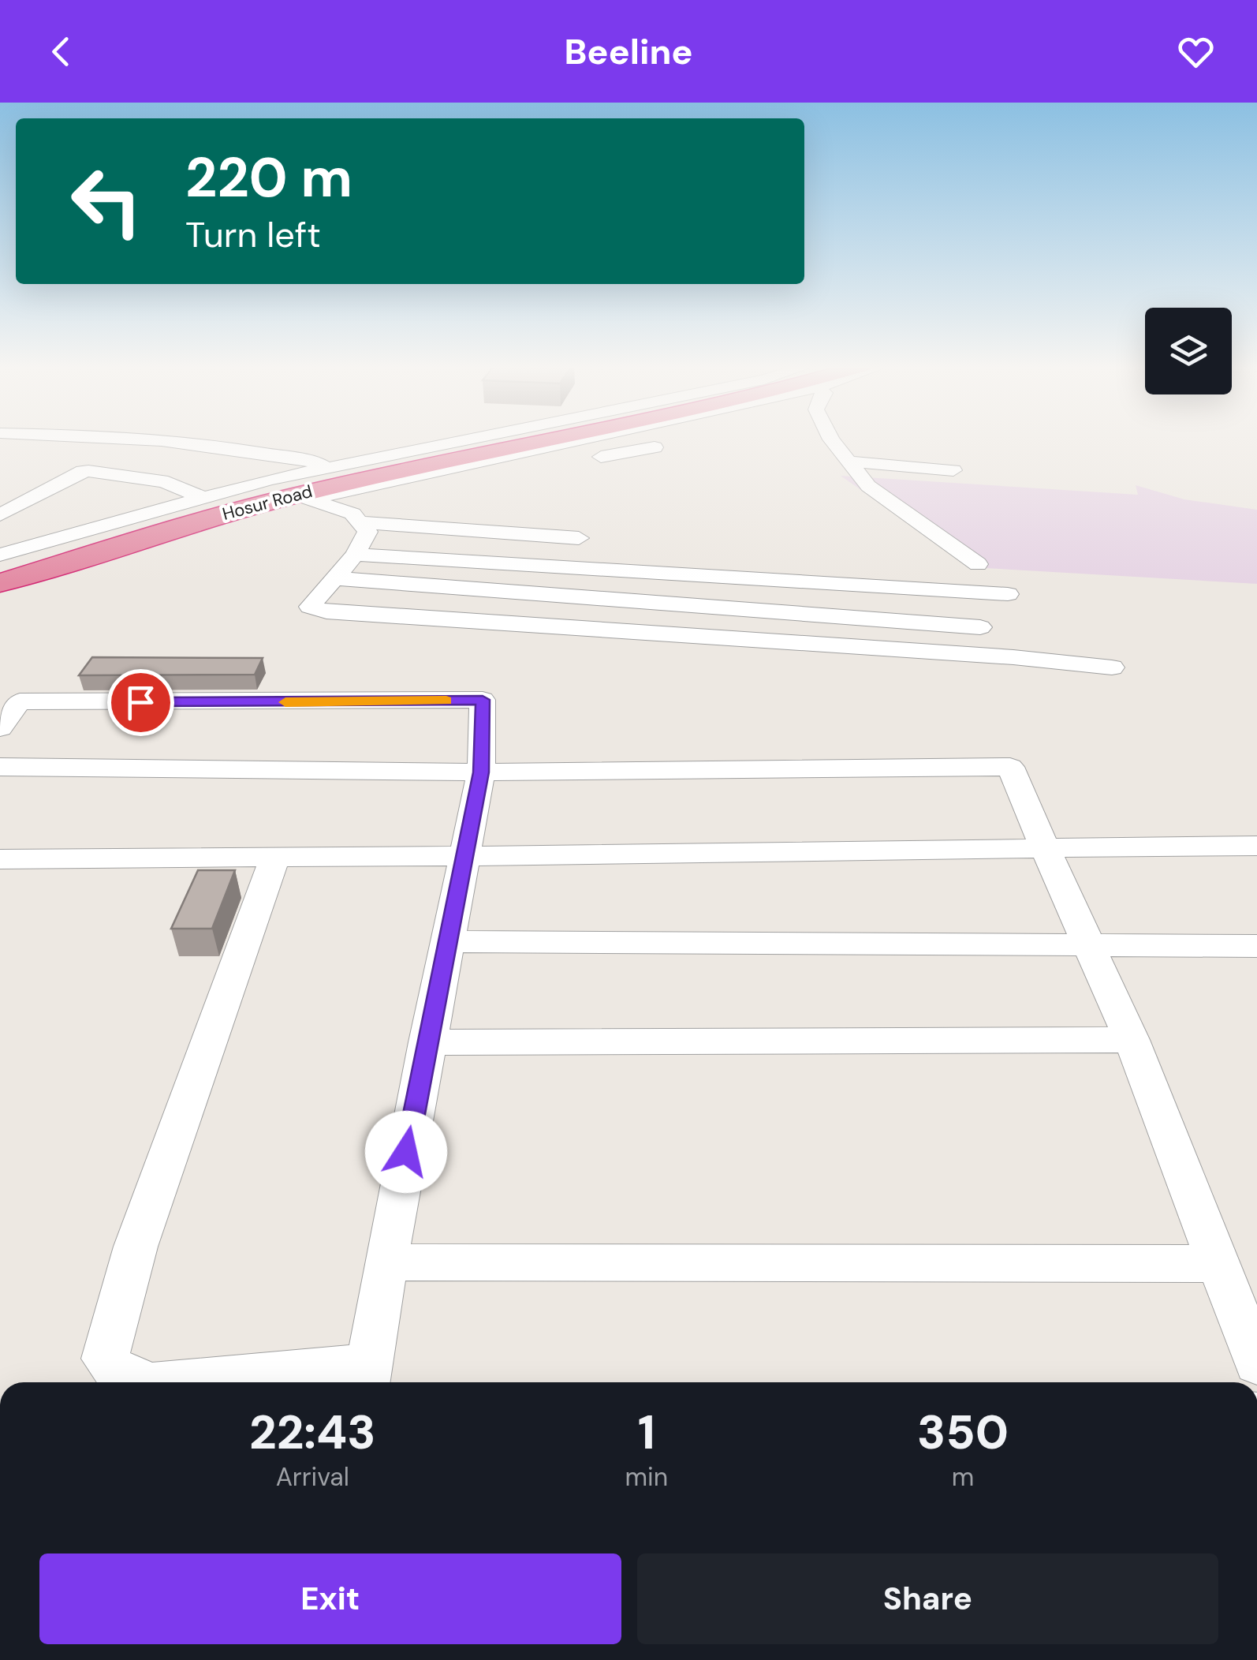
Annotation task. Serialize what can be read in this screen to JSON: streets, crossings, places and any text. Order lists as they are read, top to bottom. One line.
{"streets":{"highway":["Hosur Road"]},"page":{"header":"Beeline","turn":["220 m","Turn left"],"eta":["22:43","Arrival","1","min","350","m"],"buttons":["Exit","Share"]}}
